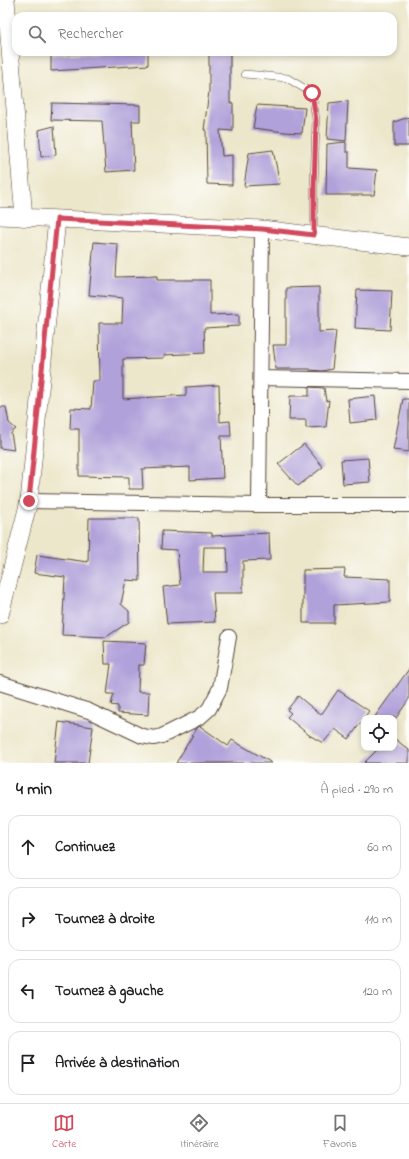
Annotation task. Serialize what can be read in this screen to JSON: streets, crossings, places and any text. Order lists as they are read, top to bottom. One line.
{"page":{"search":"Rechercher","heading":["4 min","À pied · 290 m"],"list":[["Continuez","60 m"],["Tournez à droite","110 m"],["Tournez à gauche","120 m"],"Arrivée à destination"],"nav":["Carte","Itinéraire","Favoris"]}}
